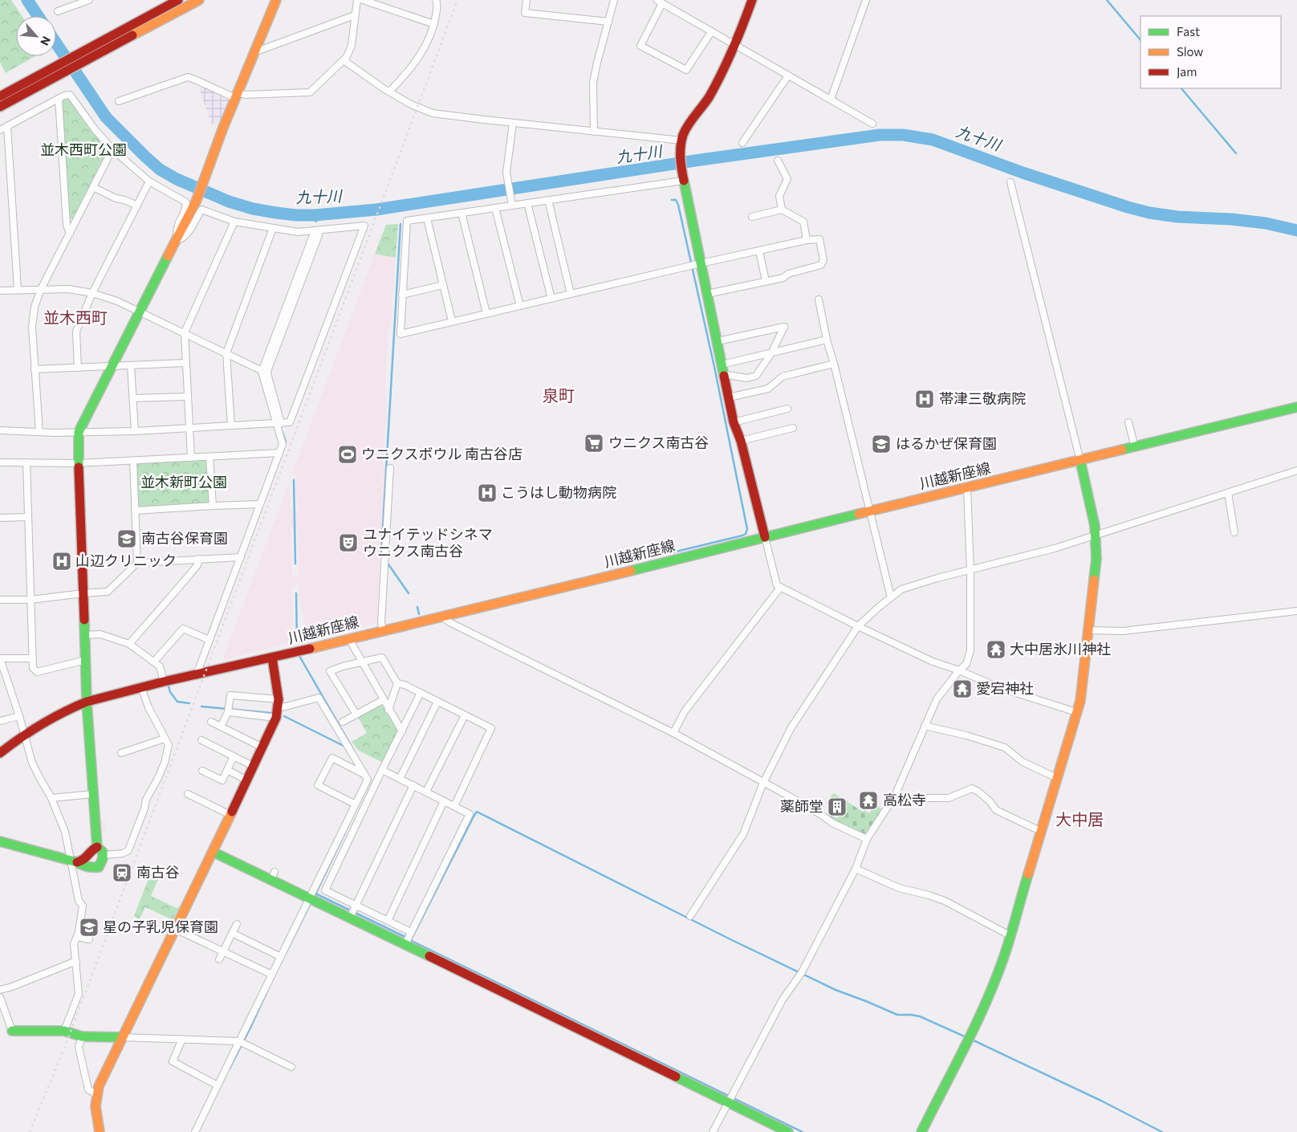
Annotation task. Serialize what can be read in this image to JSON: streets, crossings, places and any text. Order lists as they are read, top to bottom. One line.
{"streets":{"main road":["川越新座線"]},"districts":["並木西町","泉町","大中居"],"water":["九十川"],"parks":["並木西町公園","並木新町公園"],"places":{"hospital":["帯津三敬病院","こうはし動物病院","山辺クリニック"],"supermarket":["ウニクス南古谷"],"school or university":["はるかぜ保育園","南古谷保育園","星の子乳児保育園"],"sports":["ウニクスボウル 南古谷店"],"theatre":["ユナイテッドシネマ ウニクス南古谷"],"temple":["大中居氷川神社","愛宕神社","高松寺"],"building":["薬師堂"],"station":["南古谷"]},"legend":["Fast","Slow","Jam"],"north":"bottom right"}
